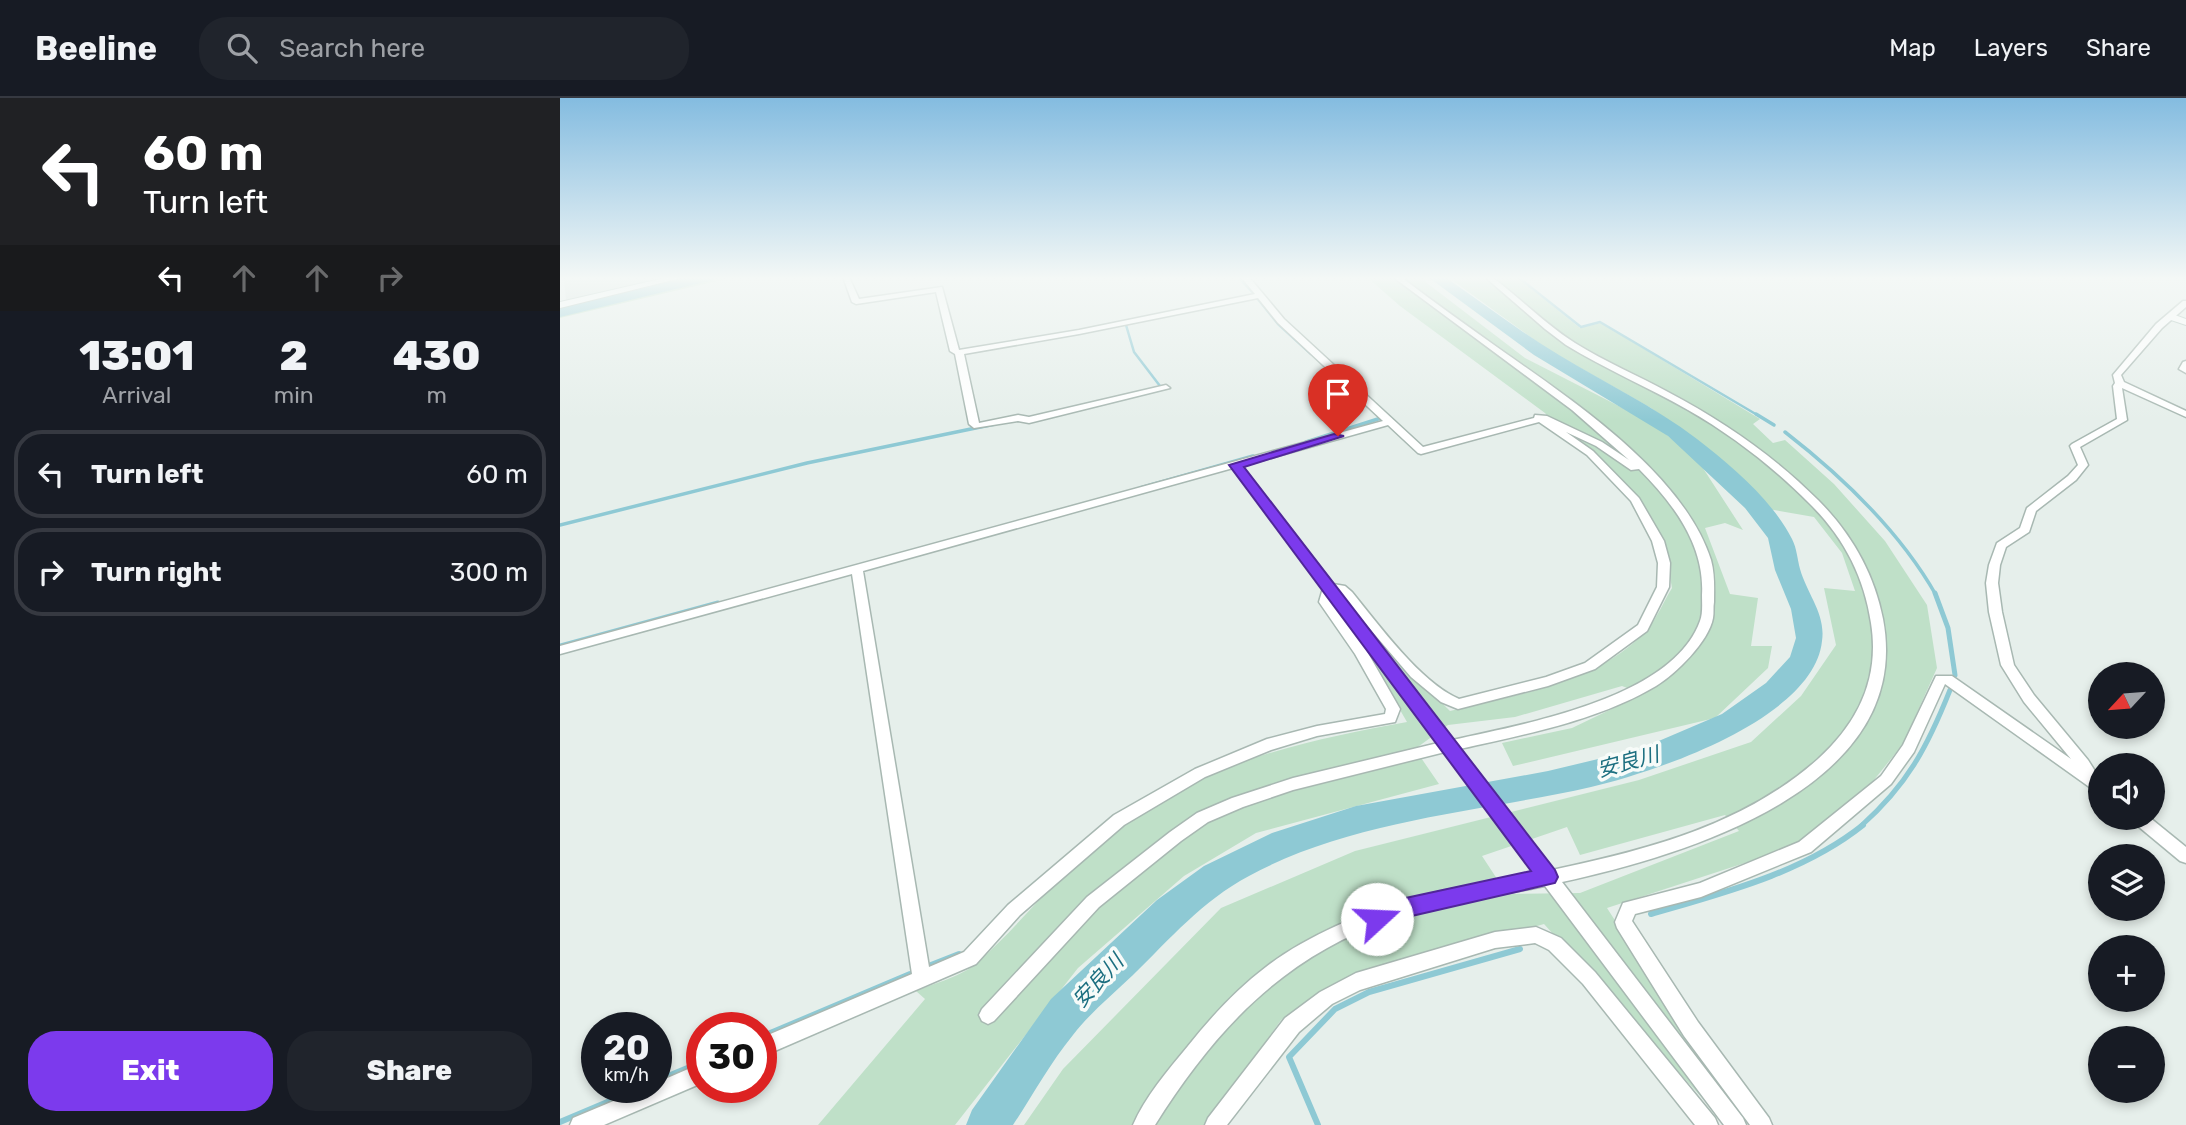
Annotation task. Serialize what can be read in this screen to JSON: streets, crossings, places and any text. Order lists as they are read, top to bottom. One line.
{"water":["安良川"],"north":"bottom left","page":{"header":"Beeline","search":"Search here","nav":["Map","Layers","Share"],"turn":["60 m","Turn left"],"eta":["13:01","Arrival","2","min","430","m"],"list":[{"name":"Turn left","value":"60 m"},{"name":"Turn right","value":"300 m"}],"map_buttons":["+","−"],"speed":"20 km/h","limit":"30","buttons":["Exit","Share"]}}
